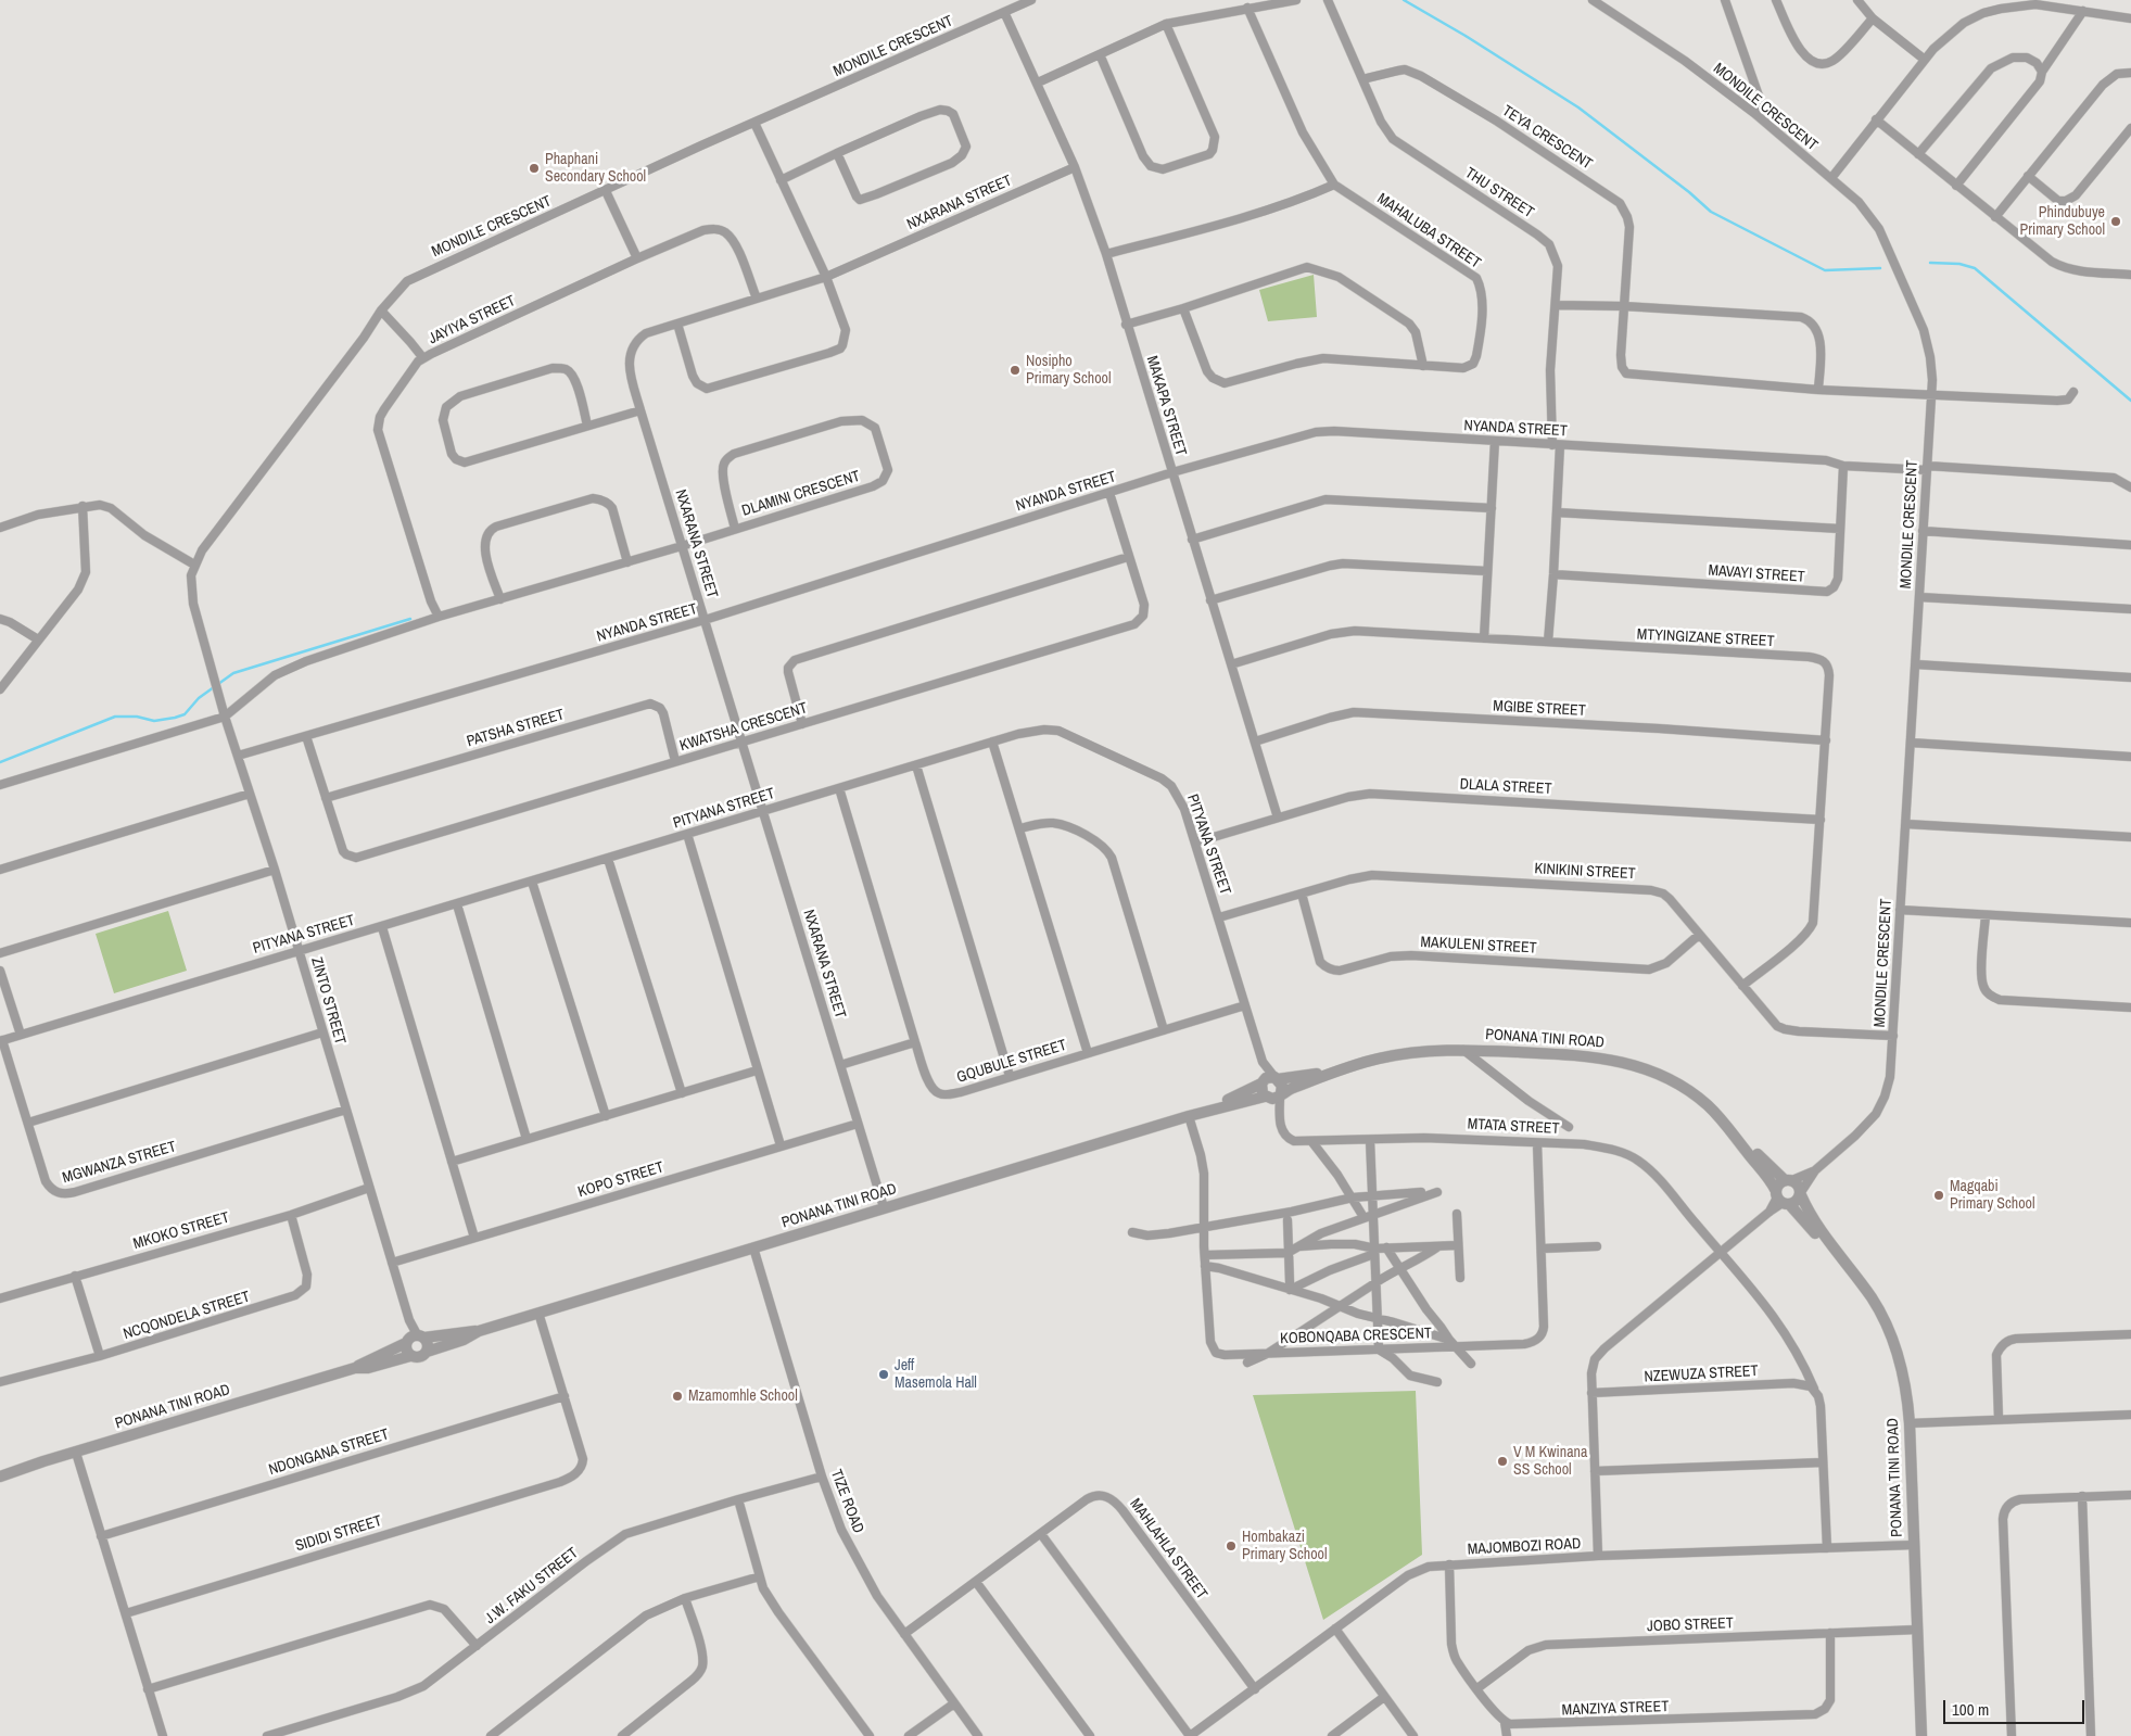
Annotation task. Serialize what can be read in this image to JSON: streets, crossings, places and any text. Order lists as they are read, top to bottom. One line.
{"streets":{"street":["MONDILE CRESCENT","TEYA CRESCENT","THU STREET","NXARANA STREET","MAHALUBA STREET","JAYIYA STREET","MAKAPA STREET","NYANDA STREET","DLAMINI CRESCENT","MAVAYI STREET","MTYINGIZANE STREET","MGIBE STREET","KWATSHA CRESCENT","PATSHA STREET","DLALA STREET","PITYANA STREET","KINIKINI STREET","MAKULENI STREET","ZINTO STREET","PONANA TINI ROAD","GQUBULE STREET","MTATA STREET","MGWANZA STREET","KOPO STREET","MKOKO STREET","NCQONDELA STREET","KOBONQABA CRESCENT","NZEWUZA STREET","NDONGANA STREET","TIZE ROAD","SIDIDI STREET","MAJOMBOZI ROAD","MAHLAHLA STREET","J.W. FAKU STREET","JOBO STREET","MANZIYA STREET"]},"crossings":[["MONDILE CRESCENT","TEYA CRESCENT"],["MONDILE CRESCENT","MAKAPA STREET"],["MONDILE CRESCENT","NYANDA STREET"],["MONDILE CRESCENT","KINIKINI STREET"],["MONDILE CRESCENT","ZINTO STREET"],["MONDILE CRESCENT","PONANA TINI ROAD"],["TEYA CRESCENT","THU STREET"],["THU STREET","NYANDA STREET"],["THU STREET","MAVAYI STREET"],["THU STREET","MTYINGIZANE STREET"],["NXARANA STREET","JAYIYA STREET"],["NXARANA STREET","MAKAPA STREET"],["NXARANA STREET","NYANDA STREET"],["NXARANA STREET","DLAMINI CRESCENT"],["NXARANA STREET","KWATSHA CRESCENT"],["NXARANA STREET","PITYANA STREET"],["NXARANA STREET","PONANA TINI ROAD"],["NXARANA STREET","KOPO STREET"],["MAKAPA STREET","NYANDA STREET"],["MAKAPA STREET","MTYINGIZANE STREET"],["MAKAPA STREET","MGIBE STREET"],["MAKAPA STREET","DLALA STREET"],["NYANDA STREET","MAVAYI STREET"],["NYANDA STREET","KWATSHA CRESCENT"],["NYANDA STREET","ZINTO STREET"],["MTYINGIZANE STREET","MGIBE STREET"],["MTYINGIZANE STREET","DLALA STREET"],["MTYINGIZANE STREET","KINIKINI STREET"],["KWATSHA CRESCENT","PATSHA STREET"],["DLALA STREET","PITYANA STREET"],["PITYANA STREET","KINIKINI STREET"],["PITYANA STREET","ZINTO STREET"],["PITYANA STREET","PONANA TINI ROAD"],["PITYANA STREET","GQUBULE STREET"],["PITYANA STREET","MTATA STREET"],["PITYANA STREET","MGWANZA STREET"],["KINIKINI STREET","MAKULENI STREET"],["ZINTO STREET","PONANA TINI ROAD"],["ZINTO STREET","MGWANZA STREET"],["ZINTO STREET","KOPO STREET"],["ZINTO STREET","MKOKO STREET"],["PONANA TINI ROAD","MTATA STREET"],["PONANA TINI ROAD","KOBONQABA CRESCENT"],["PONANA TINI ROAD","TIZE ROAD"],["PONANA TINI ROAD","SIDIDI STREET"],["PONANA TINI ROAD","MAJOMBOZI ROAD"],["PONANA TINI ROAD","JOBO STREET"],["MTATA STREET","KOBONQABA CRESCENT"],["MTATA STREET","NZEWUZA STREET"],["MKOKO STREET","NCQONDELA STREET"],["NDONGANA STREET","SIDIDI STREET"],["TIZE ROAD","MAHLAHLA STREET"],["TIZE ROAD","J.W. FAKU STREET"],["MAJOMBOZI ROAD","MAHLAHLA STREET"],["JOBO STREET","MANZIYA STREET"]],"places":["Phaphani Secondary School","Phindubuye Primary School","Nosipho Primary School","Magqabi Primary School","Jeff Masemola Hall","Mzamomhle School","V M Kwinana SS School","Hombakazi Primary School"],"scale_bar":"100 m"}
